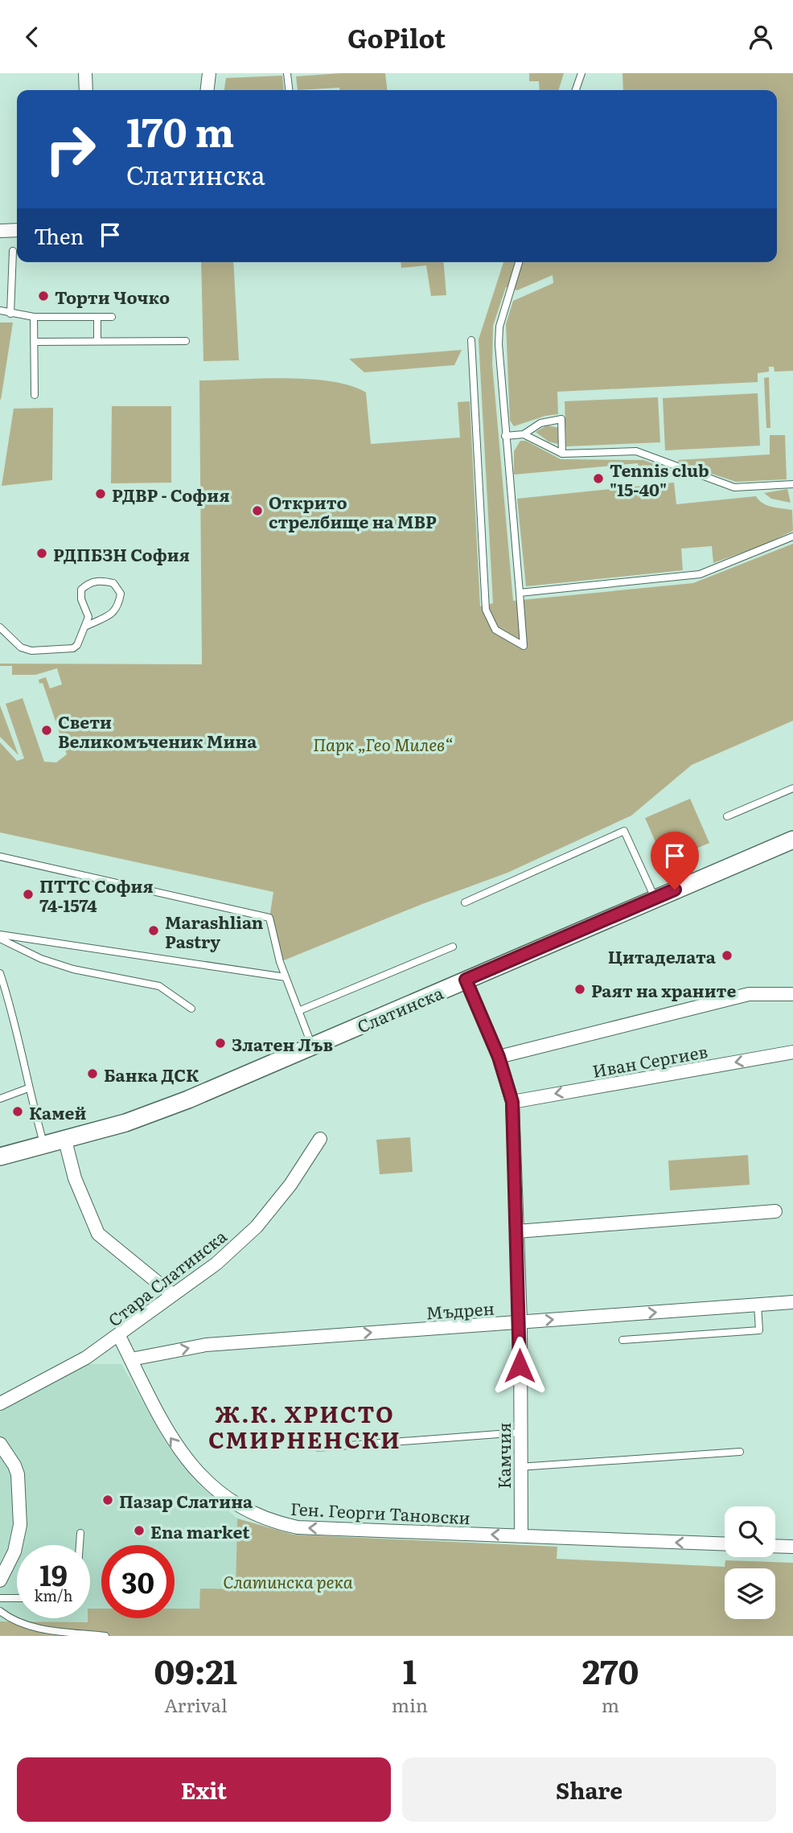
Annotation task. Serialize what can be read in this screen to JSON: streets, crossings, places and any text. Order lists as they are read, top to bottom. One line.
{"streets":{"street":["Слатинска","Иван Сергиев","Стара Слатинска","Мъдрен","Камчия","Ген. Георги Тановски"]},"crossings":[["Слатинска","Камчия"],["Иван Сергиев","Камчия"],["Стара Слатинска","Ген. Георги Тановски"],["Мъдрен","Камчия"],["Мъдрен","Ген. Георги Тановски"],["Камчия","Ген. Георги Тановски"]],"one_way":["Ген. Георги Тановски"],"districts":["Ж.К. ХРИСТО СМИРНЕНСКИ"],"parks":["Парк „Гео Милев“","Слатинска река"],"places":["Торти Чочко","Tennis club \"15-40\"","РДВР - София","Открито стрелбище на МВР","РДПБЗН София","Свети Великомъченик Мина","ПТТС София 74-1574","Marashlian Pastry","Цитаделата","Раят на храните","Златен Лъв","Банка ДСК","Камей","Пазар Слатина","Ena market"],"page":{"header":"GoPilot","turn":["170 m","Слатинска"],"then":"Then","speed":"19 km/h","limit":"30","eta":["09:21","Arrival","1","min","270","m"],"buttons":["Exit","Share"]}}
